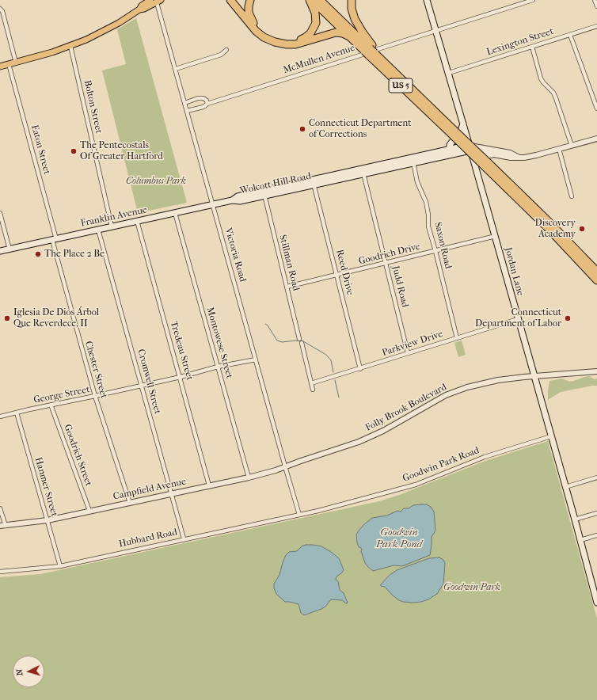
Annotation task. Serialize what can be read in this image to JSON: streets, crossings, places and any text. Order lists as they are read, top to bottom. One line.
{"streets":{"highway":["US 5"],"main road":["Wolcott Hill Road","Franklin Avenue","Jordan Lane"],"street":["Lexington Street","McMullen Avenue","Bolton Street","Eaton Street","Saxon Road","Goodrich Drive","Victoria Road","Stillman Road","Reed Drive","Judd Road","Montowese Street","Parkview Drive","Tredeau Street","Chester Street","Cromwell Street","George Street","Folly Brook Boulevard","Goodrich Street","Goodwin Park Road","Hanmer Street","Campfield Avenue","Hubbard Road"]},"crossings":[["Lexington Street","Jordan Lane"],["McMullen Avenue","Victoria Road"],["McMullen Avenue","Jordan Lane"],["Bolton Street","Franklin Avenue"],["Eaton Street","Franklin Avenue"],["Eaton Street","Chester Street"],["Wolcott Hill Road","Franklin Avenue"],["Wolcott Hill Road","Saxon Road"],["Wolcott Hill Road","Stillman Road"],["Wolcott Hill Road","Jordan Lane"],["Wolcott Hill Road","Reed Drive"],["Wolcott Hill Road","Judd Road"],["Franklin Avenue","Victoria Road"],["Franklin Avenue","Montowese Street"],["Franklin Avenue","Tredeau Street"],["Franklin Avenue","Chester Street"],["Franklin Avenue","Cromwell Street"],["Saxon Road","Goodrich Drive"],["Saxon Road","Parkview Drive"],["Goodrich Drive","Stillman Road"],["Goodrich Drive","Jordan Lane"],["Goodrich Drive","Reed Drive"],["Goodrich Drive","Judd Road"],["Victoria Road","George Street"],["Victoria Road","Goodwin Park Road"],["Victoria Road","Campfield Avenue"],["Victoria Road","Hubbard Road"],["Jordan Lane","Parkview Drive"],["Jordan Lane","Folly Brook Boulevard"],["Jordan Lane","Goodwin Park Road"],["Reed Drive","Parkview Drive"],["Judd Road","Parkview Drive"],["Montowese Street","George Street"],["Montowese Street","Campfield Avenue"],["Tredeau Street","George Street"],["Tredeau Street","Campfield Avenue"],["Chester Street","George Street"],["Chester Street","Campfield Avenue"],["Cromwell Street","George Street"],["Cromwell Street","Campfield Avenue"],["Cromwell Street","Hubbard Road"],["George Street","Goodrich Street"],["George Street","Hanmer Street"],["Folly Brook Boulevard","Campfield Avenue"],["Goodrich Street","Campfield Avenue"],["Goodwin Park Road","Hubbard Road"],["Hanmer Street","Campfield Avenue"],["Hanmer Street","Hubbard Road"]],"water":["Goodwin Park Pond"],"parks":["Columbus Park","Goodwin Park"],"places":["Connecticut Department of Corrections","The Pentecostals Of Greater Hartford","Discovery Academy","The Place 2 Be","Iglesia De Dios Árbol Que Reverdece, II","Connecticut Department of Labor"],"north":"left"}
